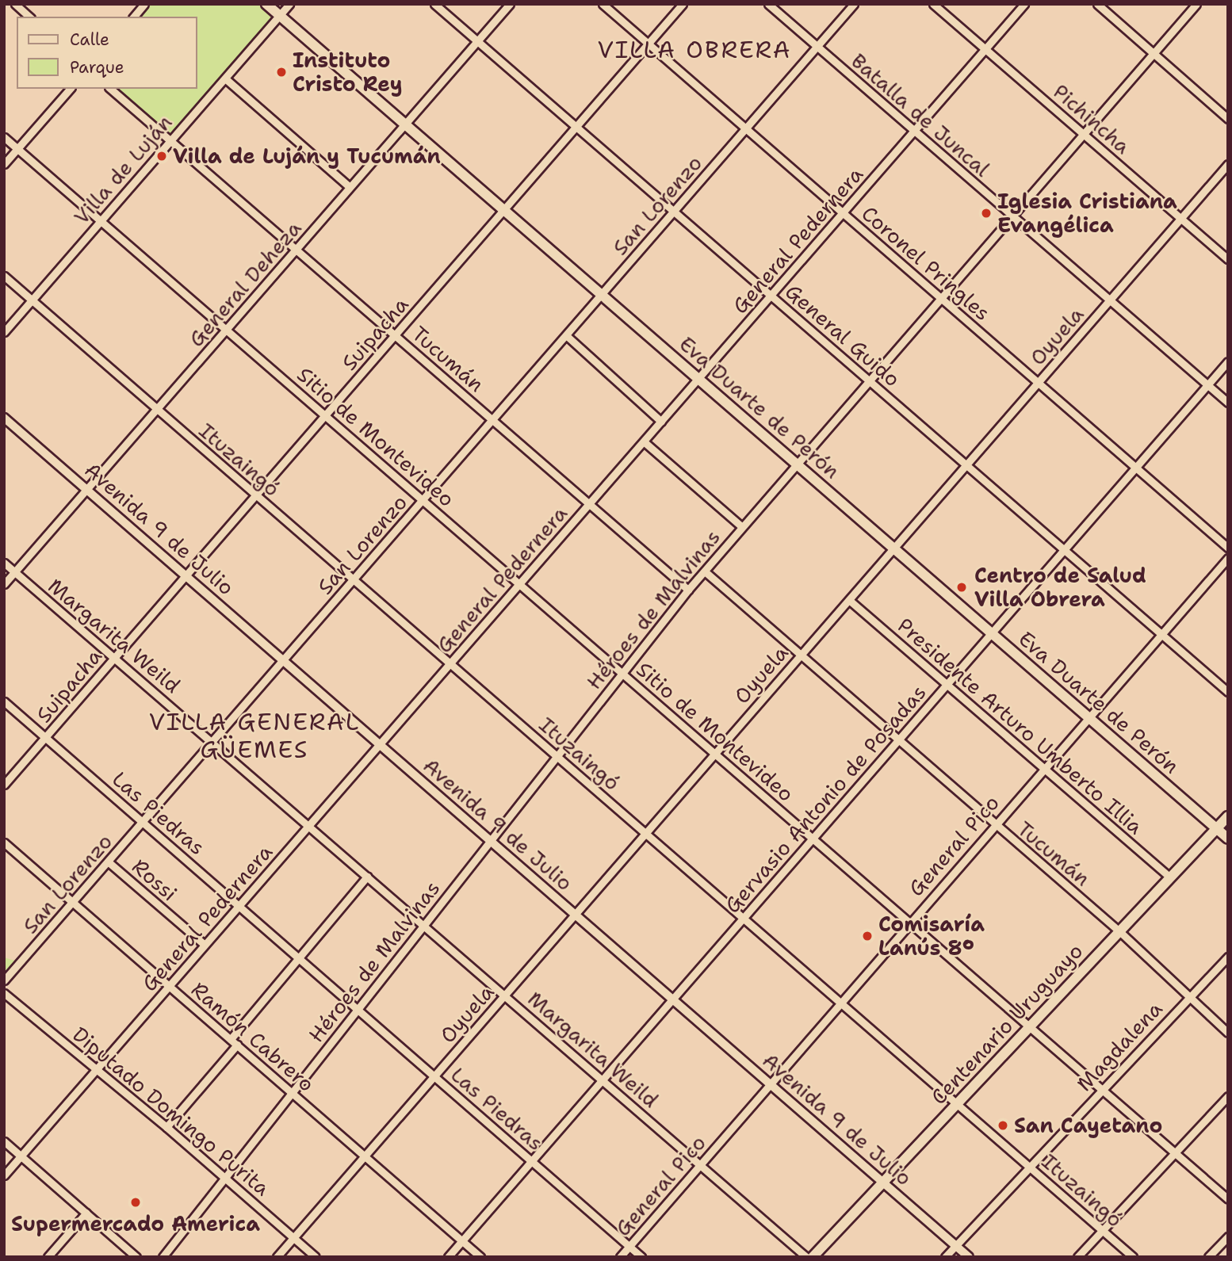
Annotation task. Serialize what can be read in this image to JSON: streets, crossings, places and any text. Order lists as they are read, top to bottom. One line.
{"streets":{"main road":["Eva Duarte de Perón","Centenario Uruguayo"],"street":["Batalla de Juncal","Pichincha","Villa de Luján","San Lorenzo","General Pedernera","Coronel Pringles","General Deheza","Suipacha","General Guido","Oyuela","Tucumán","Sitio de Montevideo","Ituzaingó","Avenida 9 de Julio","Héroes de Malvinas","Margarita Weild","Presidente Arturo Umberto Illia","Gervasio Antonio de Posadas","Las Piedras","General Pico","Rossi","Ramón Cabrero","Magdalena","Diputado Domingo Purita"]},"crossings":[["Batalla de Juncal","San Lorenzo"],["Batalla de Juncal","General Pedernera"],["Batalla de Juncal","Oyuela"],["Batalla de Juncal","Héroes de Malvinas"],["Batalla de Juncal","Gervasio Antonio de Posadas"],["Pichincha","General Pedernera"],["Pichincha","Oyuela"],["Pichincha","Héroes de Malvinas"],["Villa de Luján","Tucumán"],["Villa de Luján","Eva Duarte de Perón"],["Villa de Luján","Sitio de Montevideo"],["Villa de Luján","Ituzaingó"],["San Lorenzo","Coronel Pringles"],["San Lorenzo","General Guido"],["San Lorenzo","Tucumán"],["San Lorenzo","Eva Duarte de Perón"],["San Lorenzo","Sitio de Montevideo"],["San Lorenzo","Ituzaingó"],["San Lorenzo","Avenida 9 de Julio"],["San Lorenzo","Margarita Weild"],["San Lorenzo","Las Piedras"],["San Lorenzo","Rossi"],["San Lorenzo","Ramón Cabrero"],["General Pedernera","Coronel Pringles"],["General Pedernera","General Guido"],["General Pedernera","Tucumán"],["General Pedernera","Eva Duarte de Perón"],["General Pedernera","Sitio de Montevideo"],["General Pedernera","Ituzaingó"],["General Pedernera","Avenida 9 de Julio"],["General Pedernera","Margarita Weild"],["General Pedernera","Las Piedras"],["General Pedernera","Rossi"],["General Pedernera","Ramón Cabrero"],["General Pedernera","Diputado Domingo Purita"],["Coronel Pringles","Suipacha"],["Coronel Pringles","Oyuela"],["Coronel Pringles","Héroes de Malvinas"],["Coronel Pringles","Gervasio Antonio de Posadas"],["General Deheza","General Guido"],["General Deheza","Tucumán"],["General Deheza","Eva Duarte de Perón"],["General Deheza","Sitio de Montevideo"],["General Deheza","Ituzaingó"],["General Deheza","Avenida 9 de Julio"],["General Deheza","Margarita Weild"],["Suipacha","General Guido"],["Suipacha","Tucumán"],["Suipacha","Eva Duarte de Perón"],["Suipacha","Sitio de Montevideo"],["Suipacha","Ituzaingó"],["Suipacha","Avenida 9 de Julio"],["Suipacha","Margarita Weild"],["Suipacha","Las Piedras"],["General Guido","Oyuela"],["General Guido","Héroes de Malvinas"],["General Guido","Gervasio Antonio de Posadas"],["General Guido","General Pico"],["Oyuela","Tucumán"],["Oyuela","Eva Duarte de Perón"],["Oyuela","Sitio de Montevideo"],["Oyuela","Ituzaingó"],["Oyuela","Avenida 9 de Julio"],["Oyuela","Margarita Weild"],["Oyuela","Presidente Arturo Umberto Illia"],["Oyuela","Las Piedras"],["Oyuela","Ramón Cabrero"],["Oyuela","Diputado Domingo Purita"],["Tucumán","Héroes de Malvinas"],["Tucumán","Gervasio Antonio de Posadas"],["Tucumán","General Pico"],["Tucumán","Centenario Uruguayo"],["Tucumán","Magdalena"],["Eva Duarte de Perón","Héroes de Malvinas"],["Eva Duarte de Perón","Gervasio Antonio de Posadas"],["Eva Duarte de Perón","General Pico"],["Eva Duarte de Perón","Centenario Uruguayo"],["Sitio de Montevideo","Héroes de Malvinas"],["Sitio de Montevideo","Gervasio Antonio de Posadas"],["Sitio de Montevideo","General Pico"],["Sitio de Montevideo","Centenario Uruguayo"],["Sitio de Montevideo","Magdalena"],["Ituzaingó","Héroes de Malvinas"],["Ituzaingó","Gervasio Antonio de Posadas"],["Ituzaingó","General Pico"],["Ituzaingó","Centenario Uruguayo"],["Ituzaingó","Magdalena"],["Avenida 9 de Julio","Héroes de Malvinas"],["Avenida 9 de Julio","Gervasio Antonio de Posadas"],["Avenida 9 de Julio","General Pico"],["Avenida 9 de Julio","Centenario Uruguayo"],["Avenida 9 de Julio","Magdalena"],["Héroes de Malvinas","Margarita Weild"],["Héroes de Malvinas","Las Piedras"],["Héroes de Malvinas","Ramón Cabrero"],["Héroes de Malvinas","Diputado Domingo Purita"],["Margarita Weild","Gervasio Antonio de Posadas"],["Margarita Weild","General Pico"],["Presidente Arturo Umberto Illia","Gervasio Antonio de Posadas"],["Presidente Arturo Umberto Illia","General Pico"],["Presidente Arturo Umberto Illia","Centenario Uruguayo"],["Gervasio Antonio de Posadas","Las Piedras"],["Gervasio Antonio de Posadas","Ramón Cabrero"],["Las Piedras","General Pico"]],"districts":["VILLA OBRERA","VILLA GENERAL GÜEMES"],"places":["Instituto Cristo Rey","Villa de Luján y Tucumán","Iglesia Cristiana Evangélica","Centro de Salud Villa Obrera","Comisaría Lanús 8°","San Cayetano","Supermercado America"],"legend":["Calle","Parque"]}
